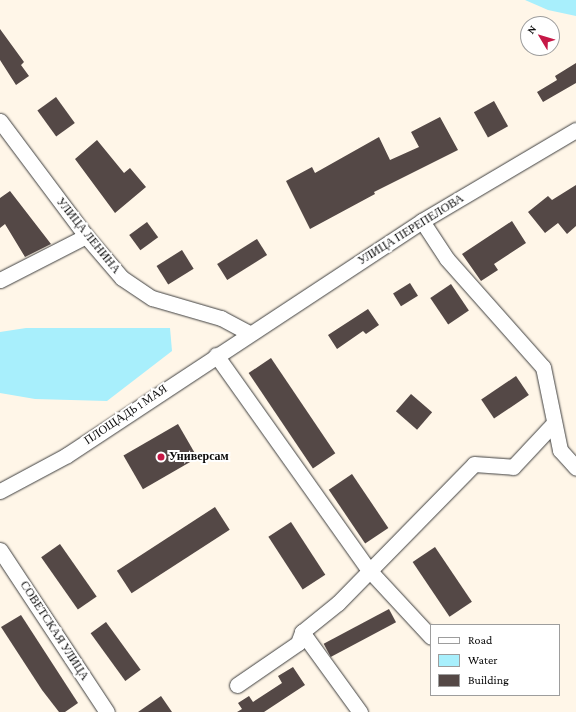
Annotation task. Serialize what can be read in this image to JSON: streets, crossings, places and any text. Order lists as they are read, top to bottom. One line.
{"streets":{"street":["УЛИЦА ПЕРЕПЕЛОВА","УЛИЦА ЛЕНИНА","ПЛОЩАДЬ 1 МАЯ","СОВЕТСКАЯ УЛИЦА"]},"crossings":[["УЛИЦА ПЕРЕПЕЛОВА","УЛИЦА ЛЕНИНА"],["УЛИЦА ПЕРЕПЕЛОВА","ПЛОЩАДЬ 1 МАЯ"],["УЛИЦА ЛЕНИНА","ПЛОЩАДЬ 1 МАЯ"]],"places":["Универсам"],"legend":["Road","Water","Building"],"north":"top left"}
